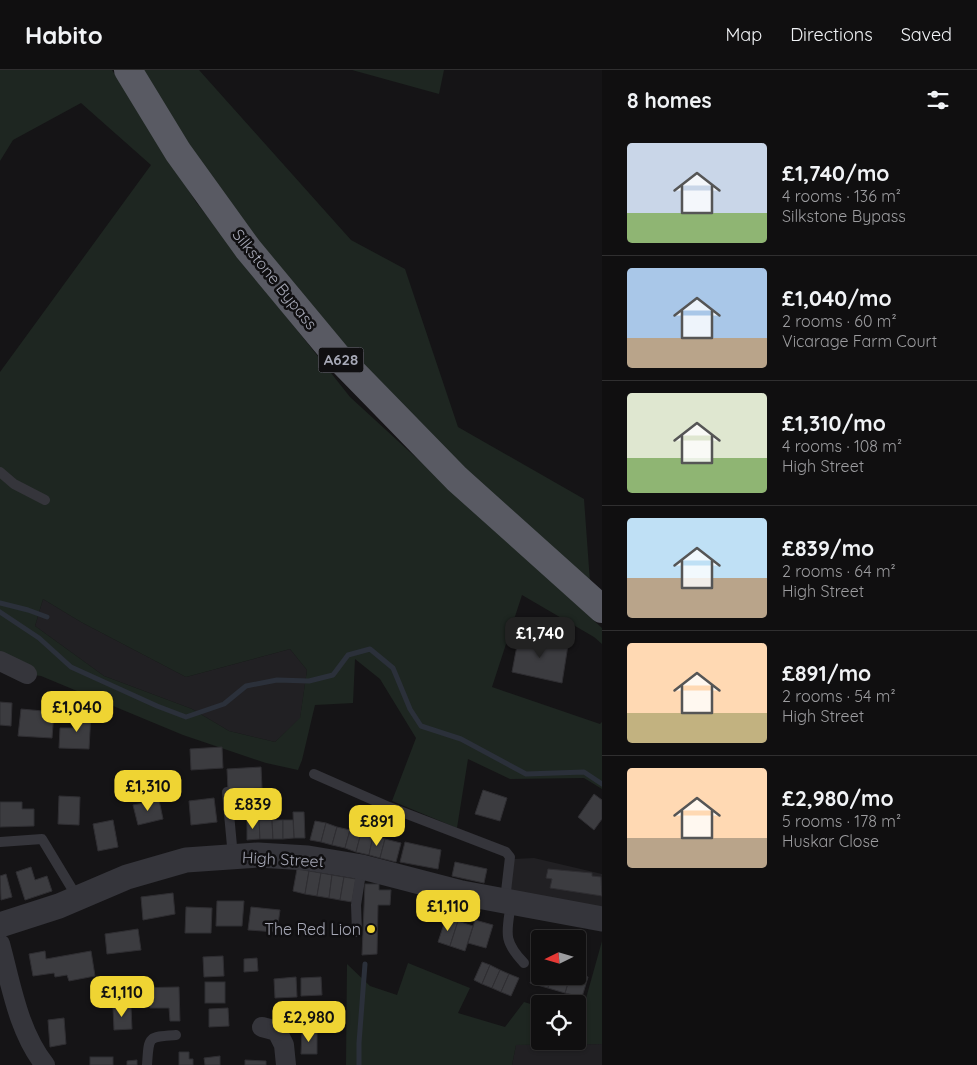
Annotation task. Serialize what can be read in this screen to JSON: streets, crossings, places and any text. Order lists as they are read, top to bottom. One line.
{"streets":{"highway":["Silkstone Bypass","A628"],"street":["High Street"]},"places":["The Red Lion"],"north":"left","page":{"header":"Habito","nav":["Map","Directions","Saved"],"heading":"8 homes","list":[{"name":"£1,740/mo","note":"4 rooms · 136 m² · Silkstone Bypass"},{"name":"£1,040/mo","note":"2 rooms · 60 m² · Vicarage Farm Court"},{"name":"£1,310/mo","note":"4 rooms · 108 m² · High Street"},{"name":"£839/mo","note":"2 rooms · 64 m² · High Street"},{"name":"£891/mo","note":"2 rooms · 54 m² · High Street"},{"name":"£2,980/mo","note":"5 rooms · 178 m² · Huskar Close"}],"price":["£1,740","£1,040","£1,310","£839","£891","£1,110","£1,110","£2,980"]}}
